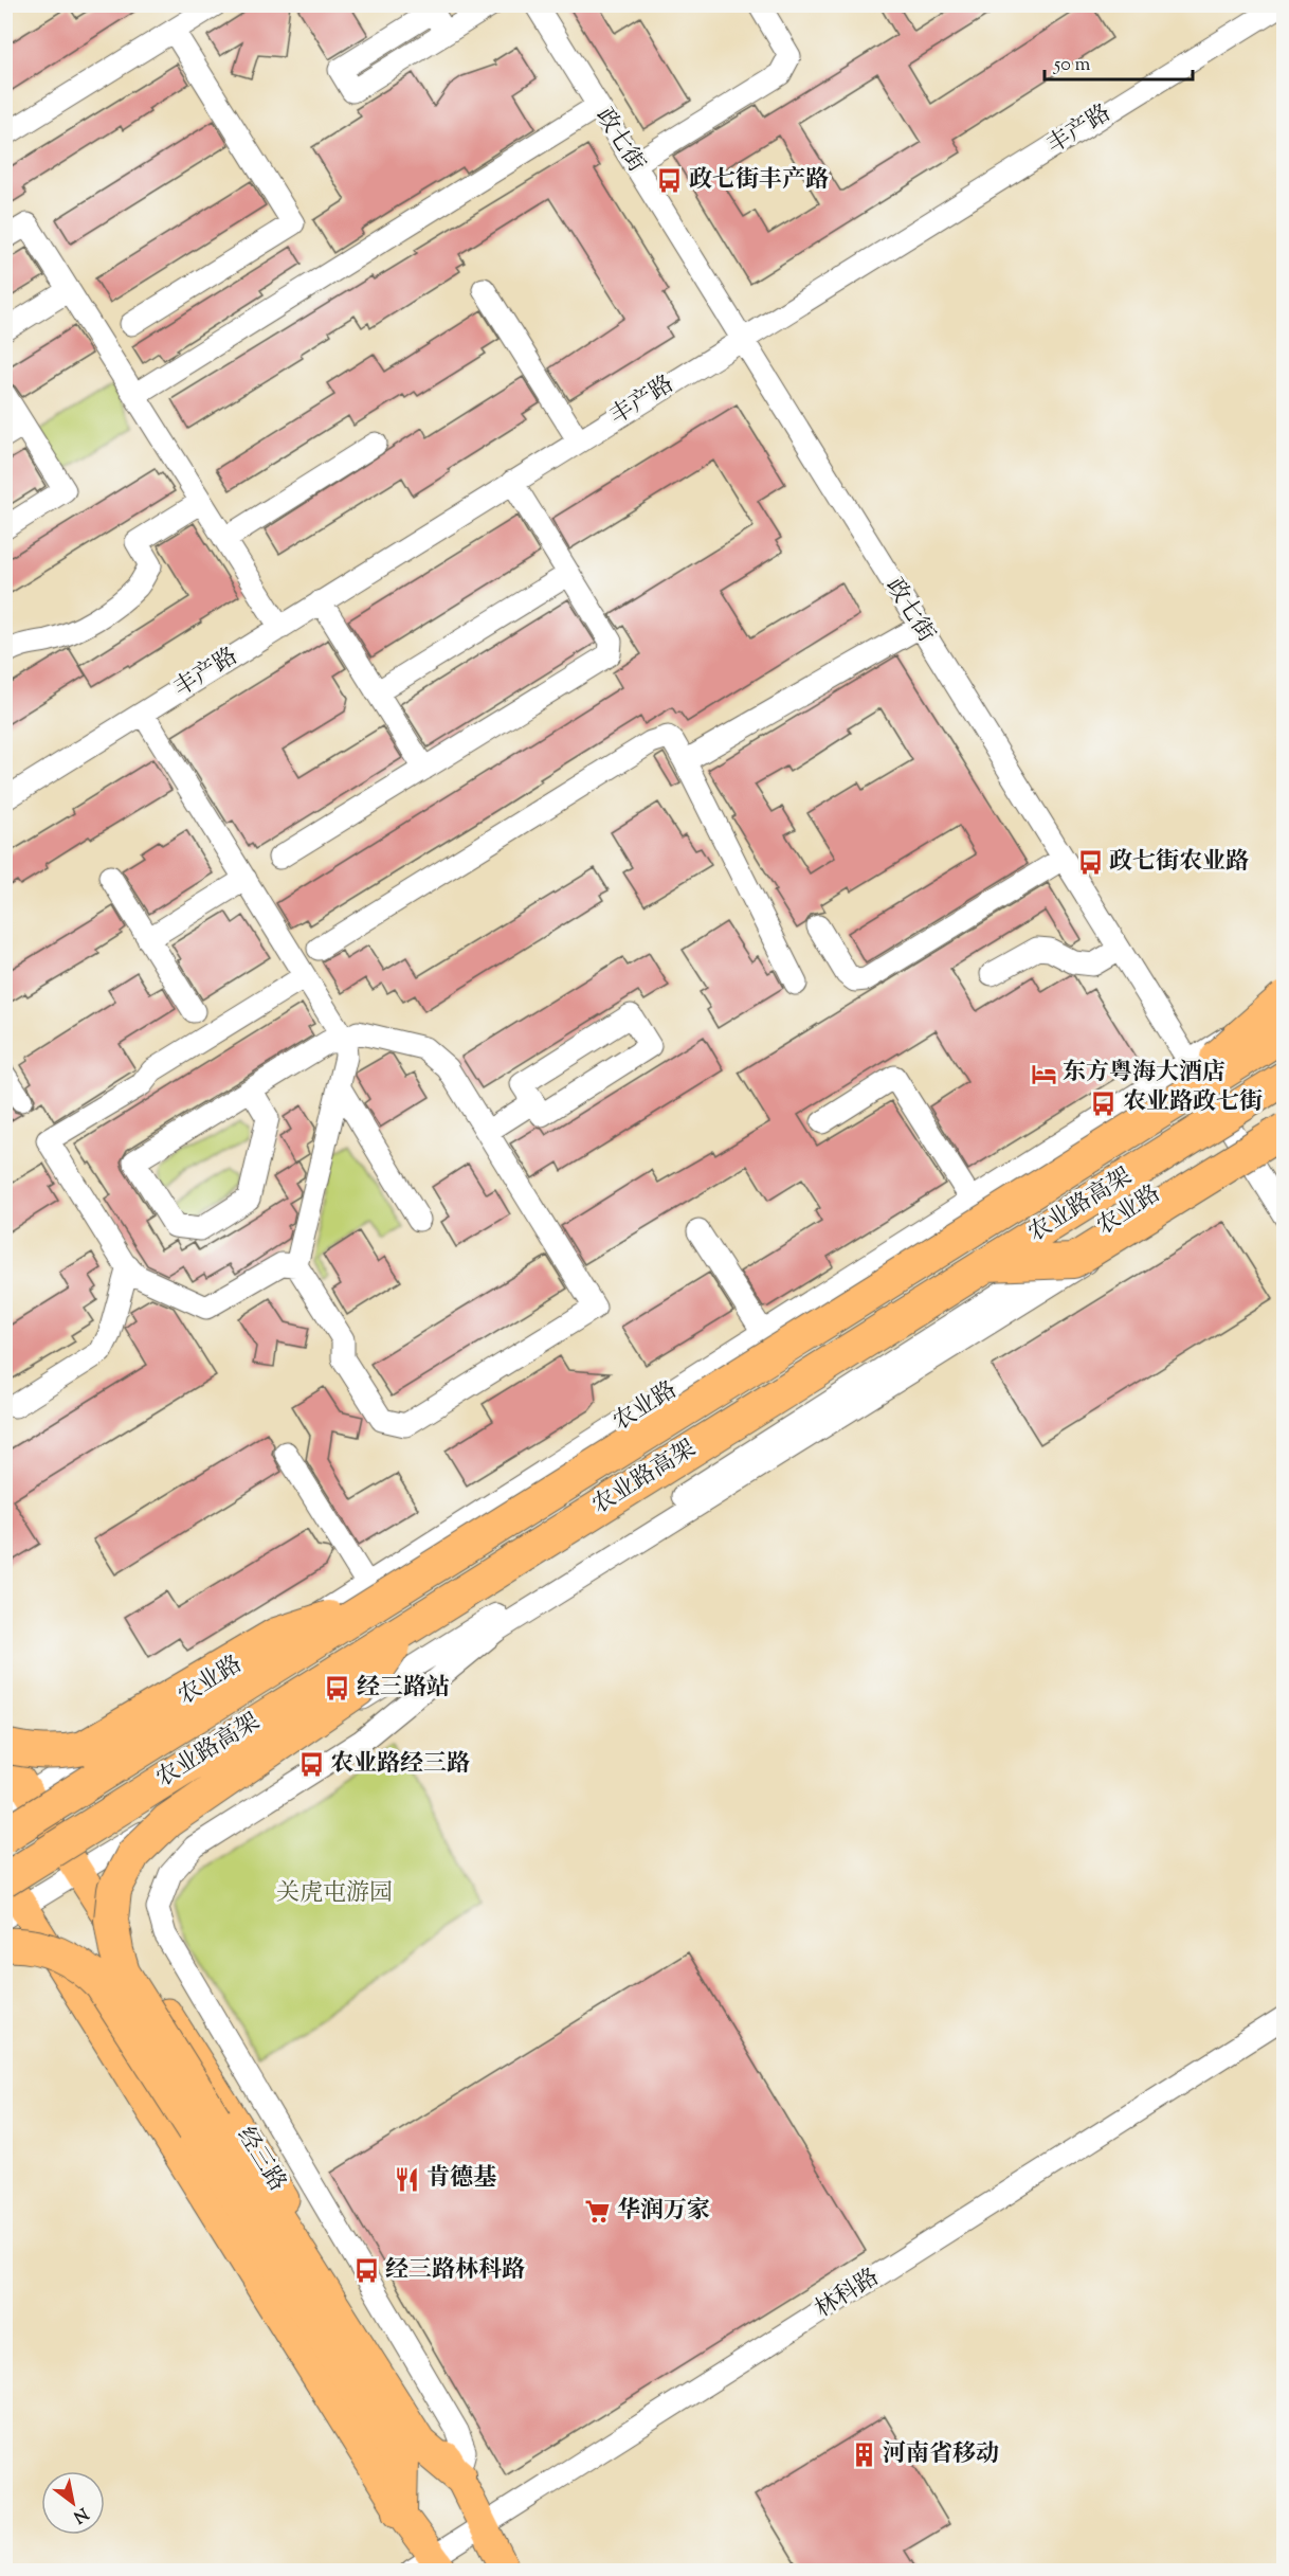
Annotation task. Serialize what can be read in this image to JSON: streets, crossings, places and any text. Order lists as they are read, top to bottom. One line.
{"streets":{"highway":["农业路高架"],"main road":["经三路"],"street":["丰产路","政七街","农业路","林科路"]},"crossings":[["丰产路","政七街"],["政七街","农业路"],["农业路高架","农业路"],["农业路","经三路"],["经三路","林科路"]],"parks":["关虎屯游园"],"places":{"bus stop":["政七街丰产路","政七街农业路","农业路政七街","经三路站","农业路经三路","经三路林科路"],"hotel":["东方粤海大酒店"],"restaurant":["肯德基"],"supermarket":["华润万家"],"building":["河南省移动"]},"scale_bar":"50 m","north":"bottom right"}
